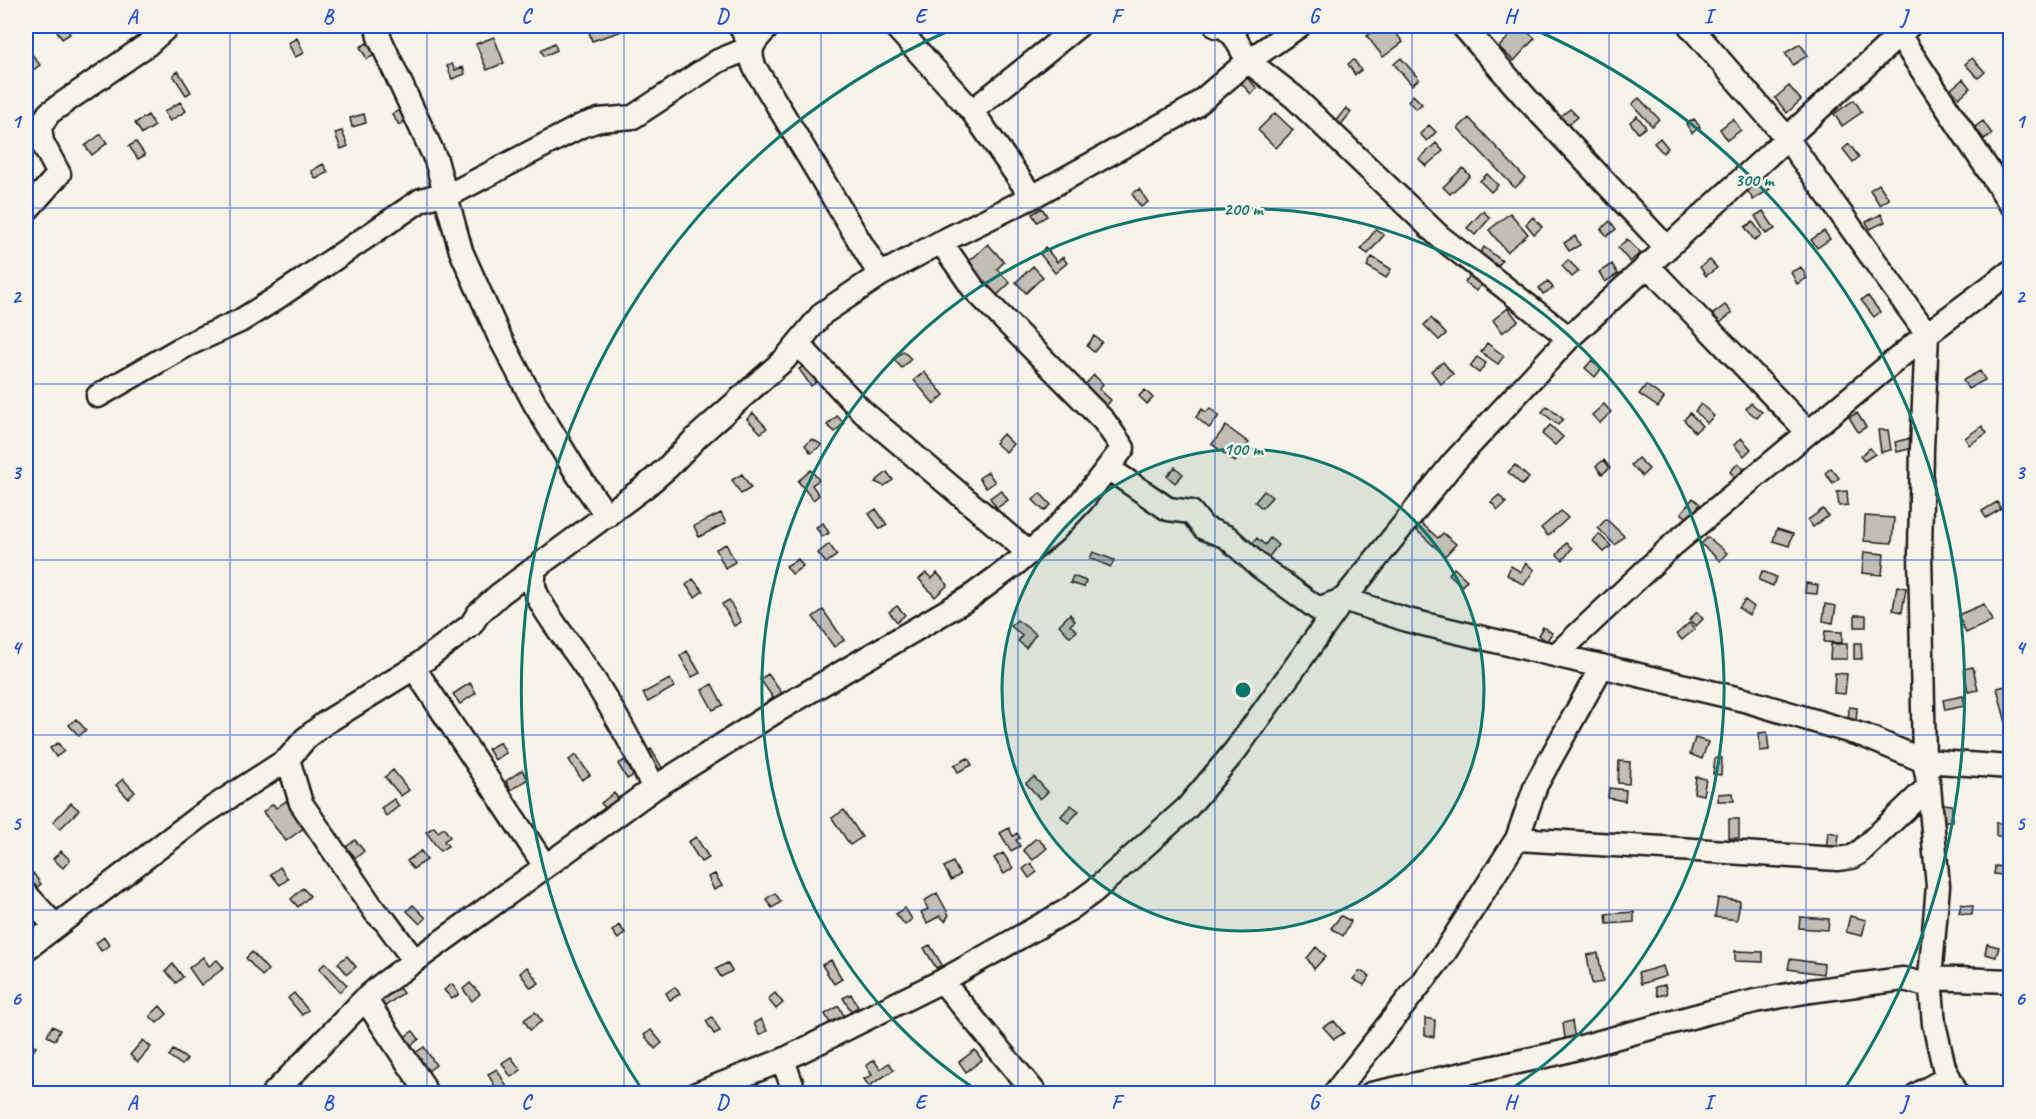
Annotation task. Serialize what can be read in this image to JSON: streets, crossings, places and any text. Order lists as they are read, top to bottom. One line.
{"grid":{"columns":["A","B","C","D","E","F","G","H","I","J"],"rows":["1","2","3","4","5","6"]},"rings":["300 m","200 m","100 m"]}
